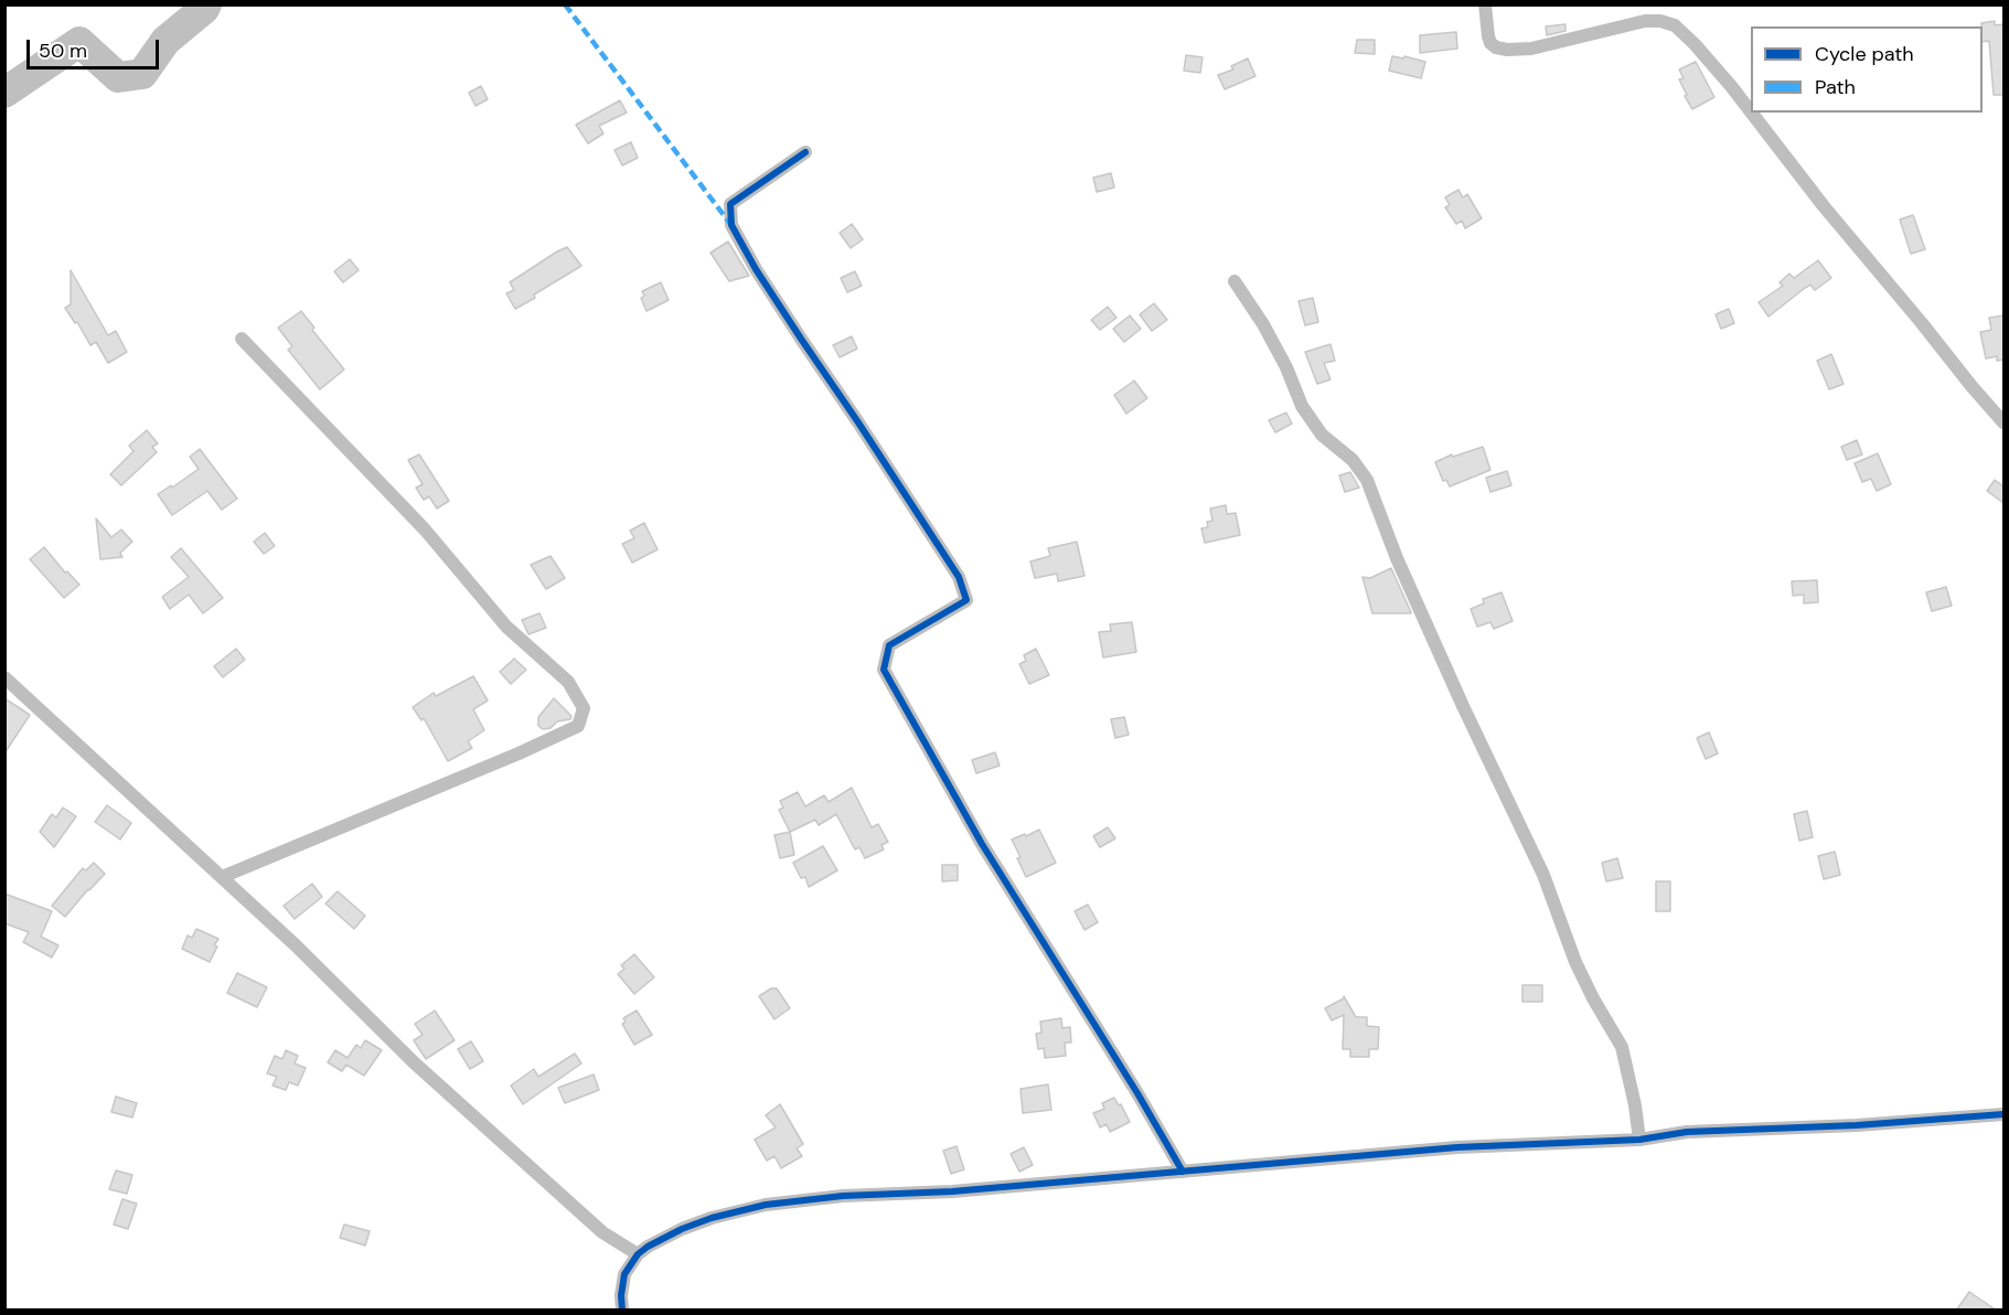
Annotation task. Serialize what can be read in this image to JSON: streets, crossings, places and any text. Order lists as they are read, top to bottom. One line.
{"legend":["Cycle path","Path"],"scale_bar":"50 m"}
